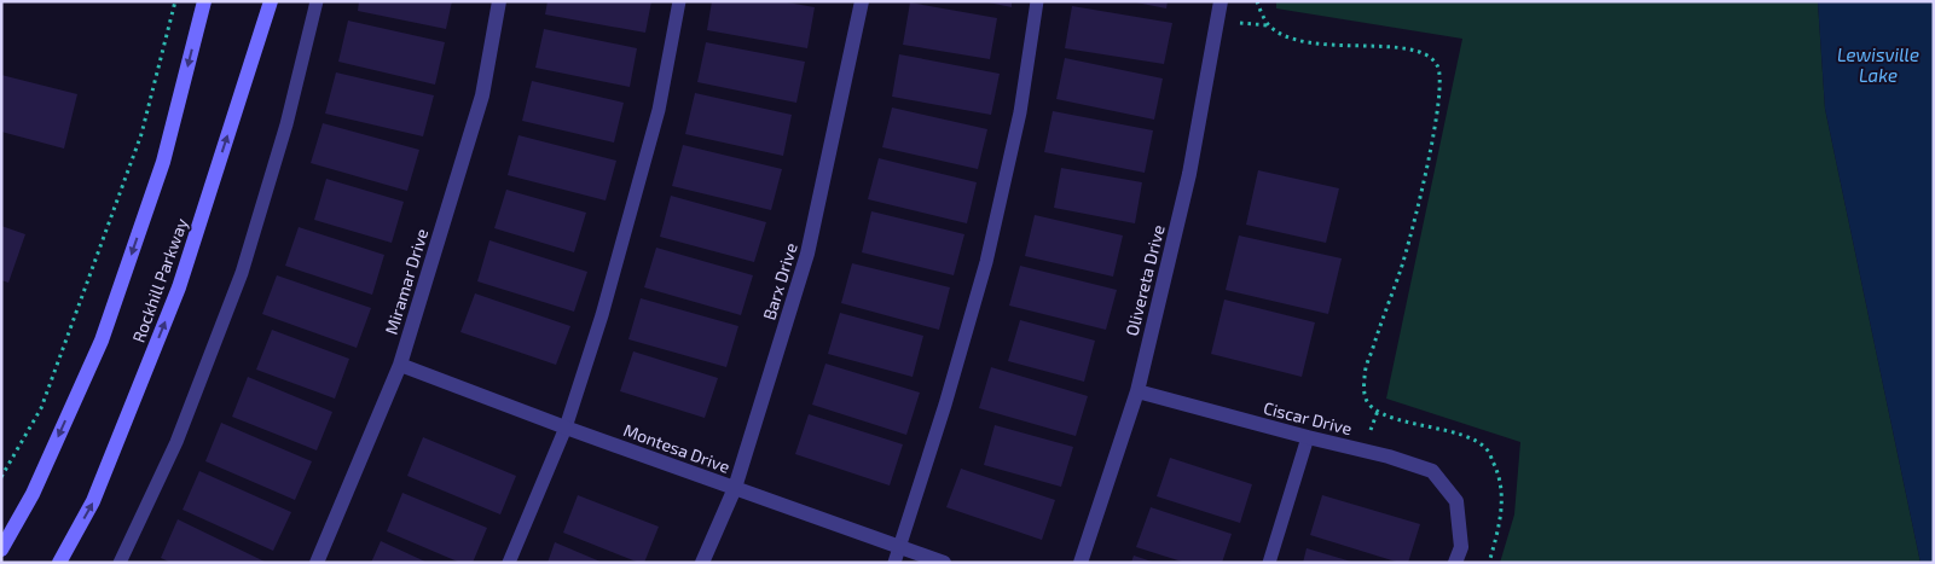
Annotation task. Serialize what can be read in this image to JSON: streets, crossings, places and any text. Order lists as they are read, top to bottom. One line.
{"streets":{"street":["Rockhill Parkway","Olivereta Drive","Miramar Drive","Barx Drive","Ciscar Drive","Montesa Drive"]},"crossings":[["Olivereta Drive","Ciscar Drive"],["Miramar Drive","Montesa Drive"],["Barx Drive","Montesa Drive"]],"water":["Lewisville Lake"]}
